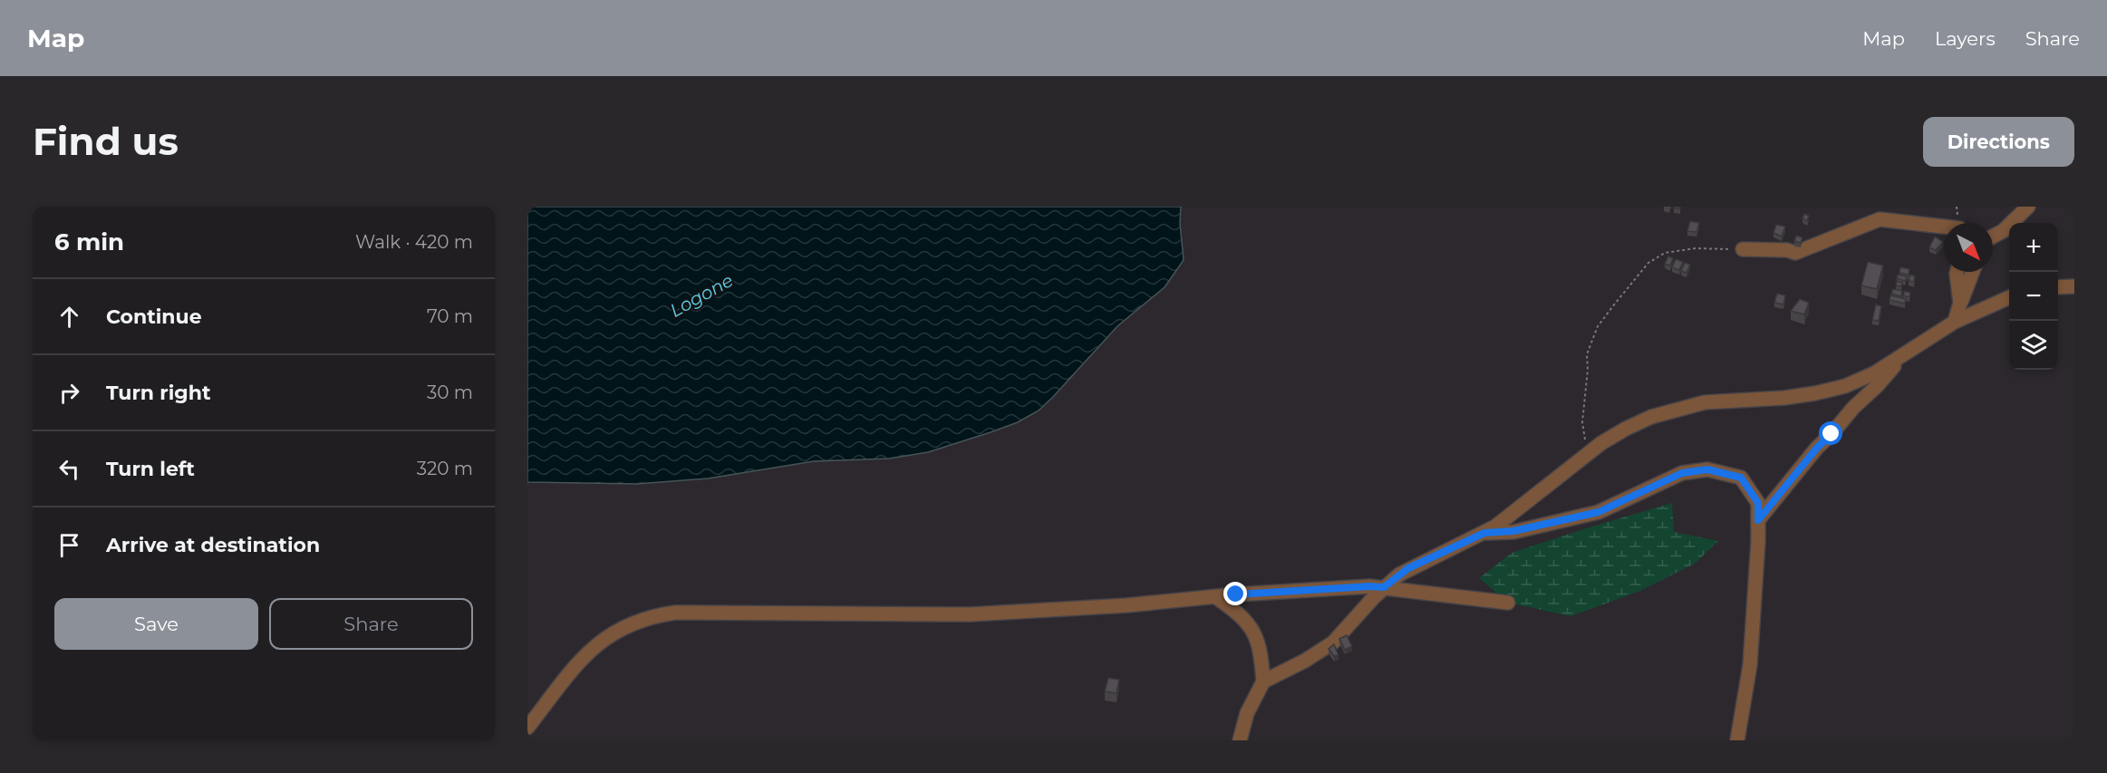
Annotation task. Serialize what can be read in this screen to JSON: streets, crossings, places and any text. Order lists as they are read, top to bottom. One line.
{"water":["Logone"],"north":"bottom right","page":{"header":"Map","nav":["Map","Layers","Share"],"buttons":["Directions",["Save","Share"]],"title":"Find us","heading":["6 min","Walk · 420 m"],"map_buttons":["+","−"],"list":[["Continue","70 m"],["Turn right","30 m"],["Turn left","320 m"],"Arrive at destination"]}}
